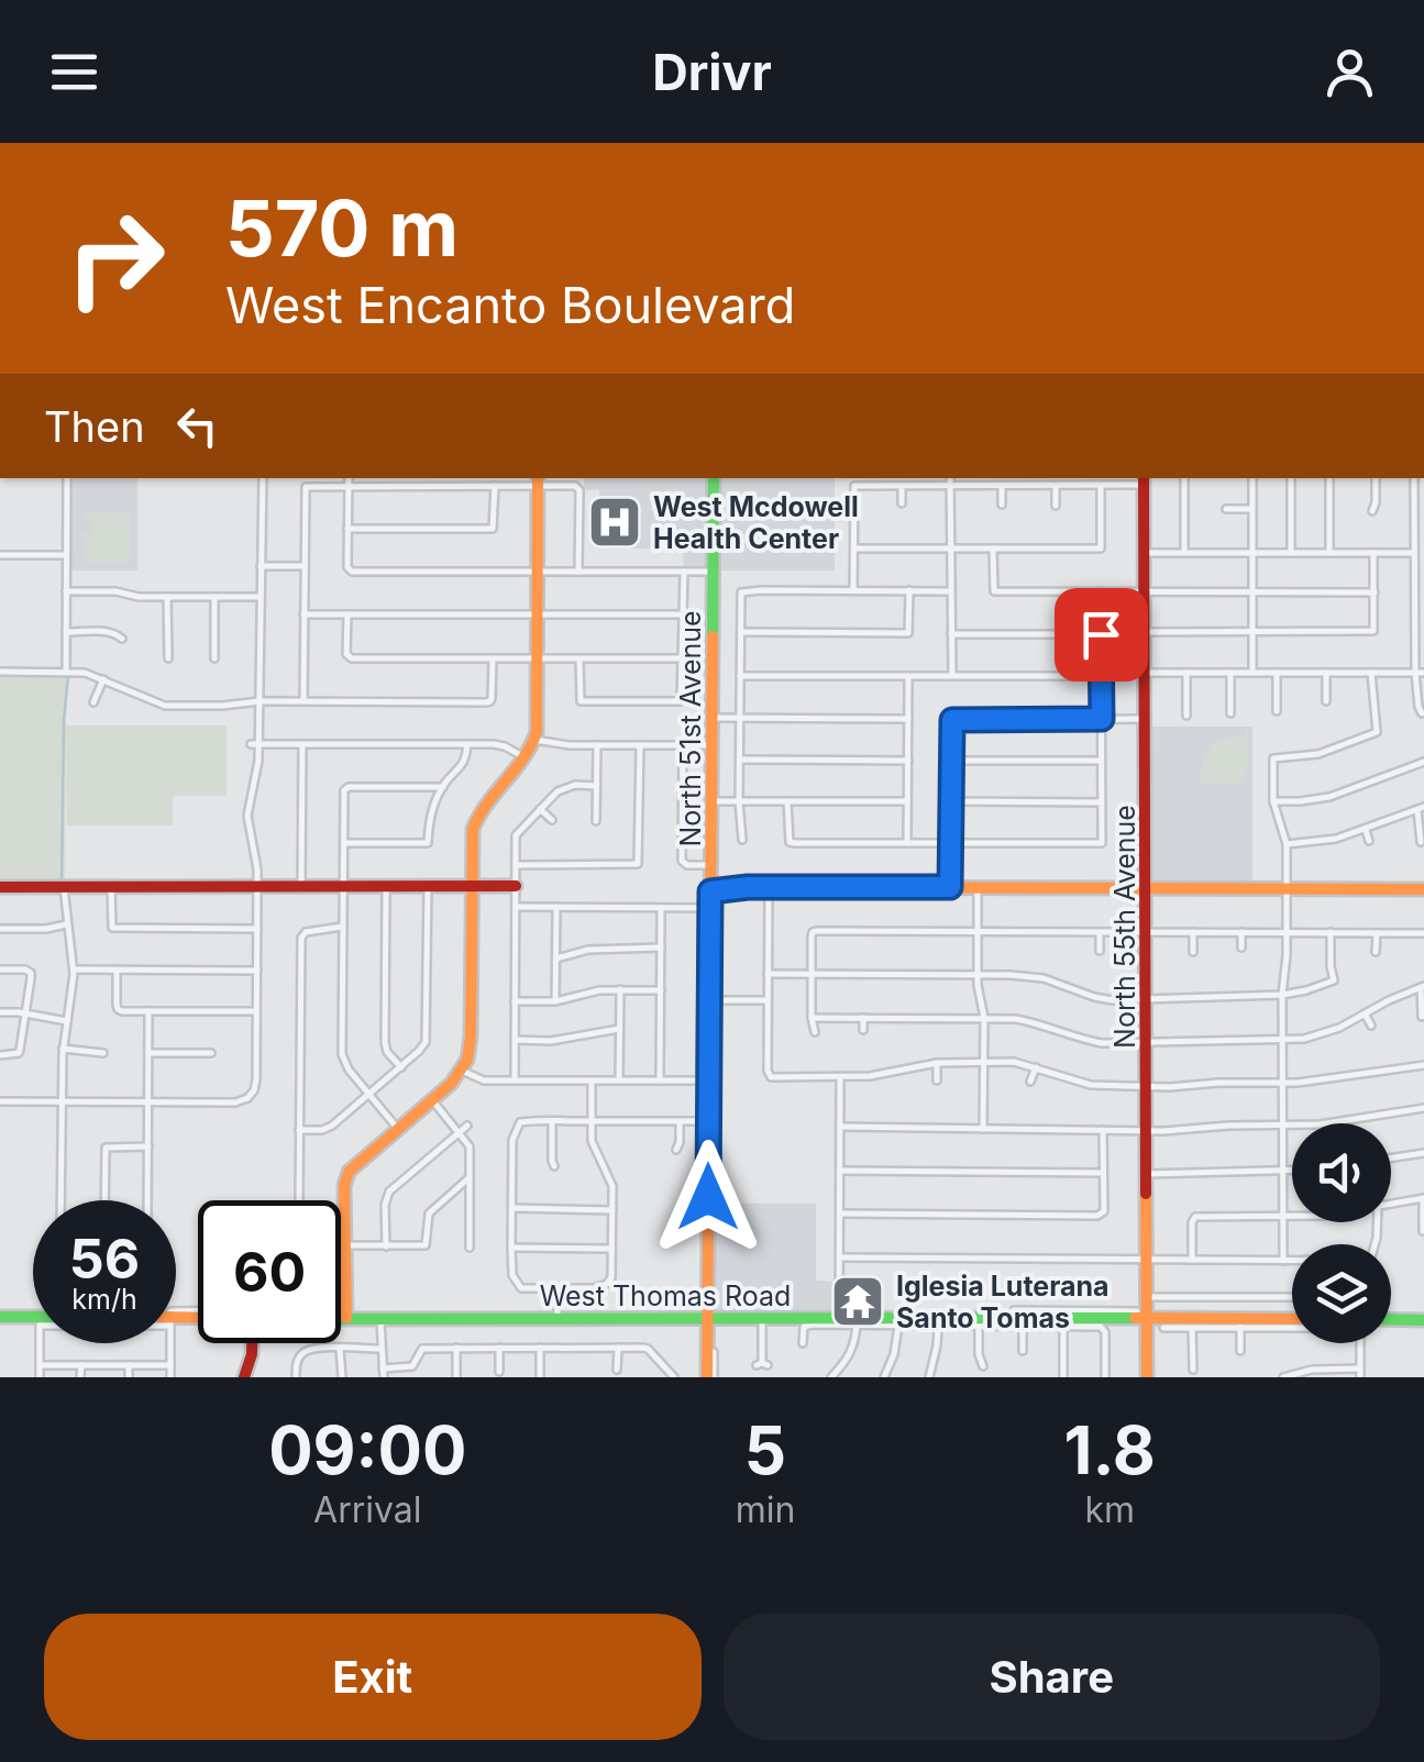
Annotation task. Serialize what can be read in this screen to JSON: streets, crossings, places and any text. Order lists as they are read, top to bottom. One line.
{"streets":{"street":["North 51st Avenue","North 55th Avenue","West Thomas Road"]},"crossings":[["North 51st Avenue","West Thomas Road"],["North 55th Avenue","West Thomas Road"]],"places":{"hospital":["West Mcdowell Health Center"],"temple":["Iglesia Luterana Santo Tomas"]},"page":{"header":"Drivr","turn":["570 m","West Encanto Boulevard"],"then":"Then","speed":"56 km/h","limit":"60","eta":["09:00","Arrival","5","min","1.8","km"],"buttons":["Exit","Share"]}}
